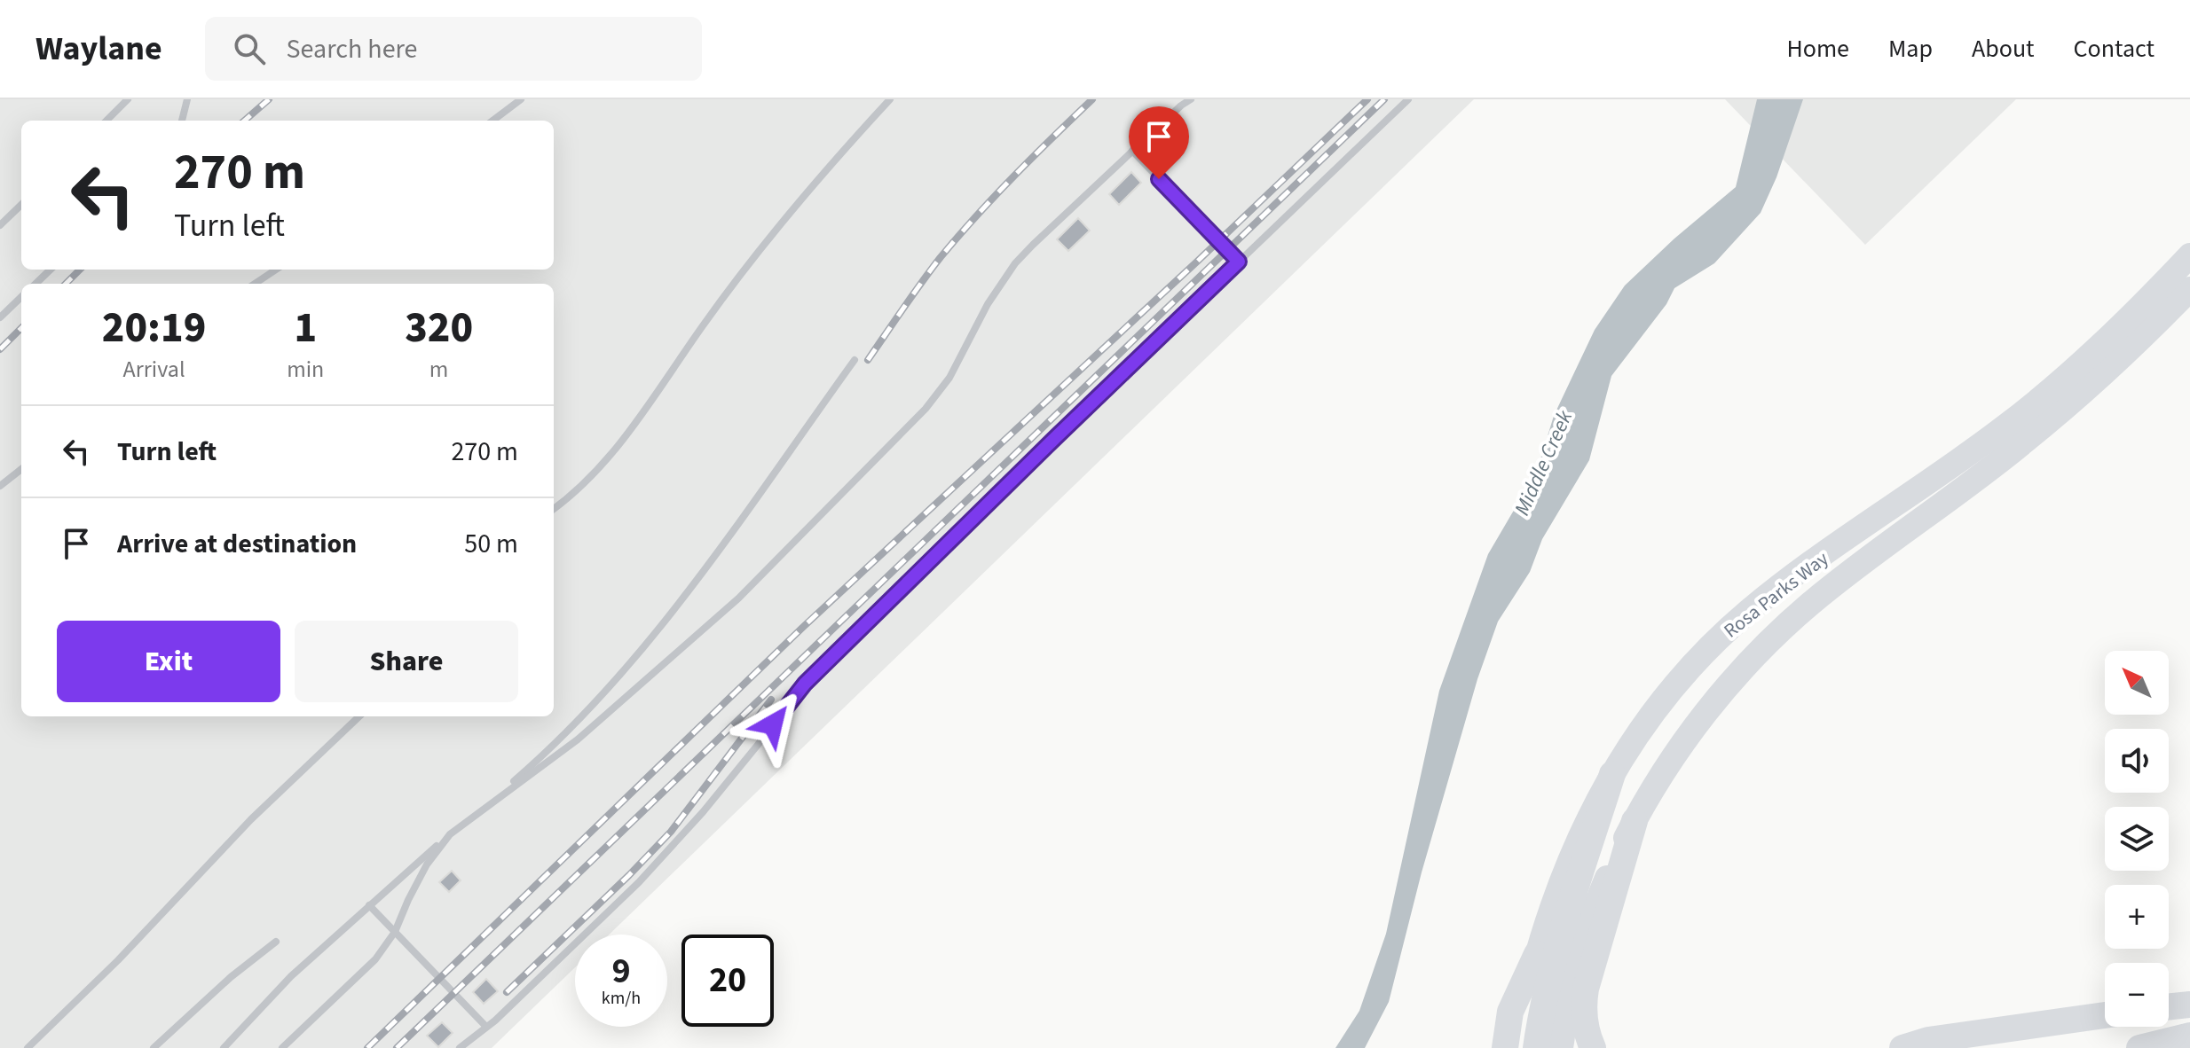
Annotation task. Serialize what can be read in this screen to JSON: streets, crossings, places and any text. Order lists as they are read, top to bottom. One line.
{"streets":{"highway":["Rosa Parks Way"]},"water":["Middle Creek"],"north":"top left","page":{"header":"Waylane","search":"Search here","nav":["Home","Map","About","Contact"],"turn":["270 m","Turn left"],"eta":["20:19","Arrival","1","min","320","m"],"list":[{"name":"Turn left","value":"270 m"},{"name":"Arrive at destination","value":"50 m"}],"buttons":["Exit","Share"],"map_buttons":["+","−"],"speed":"9 km/h","limit":"20"}}
